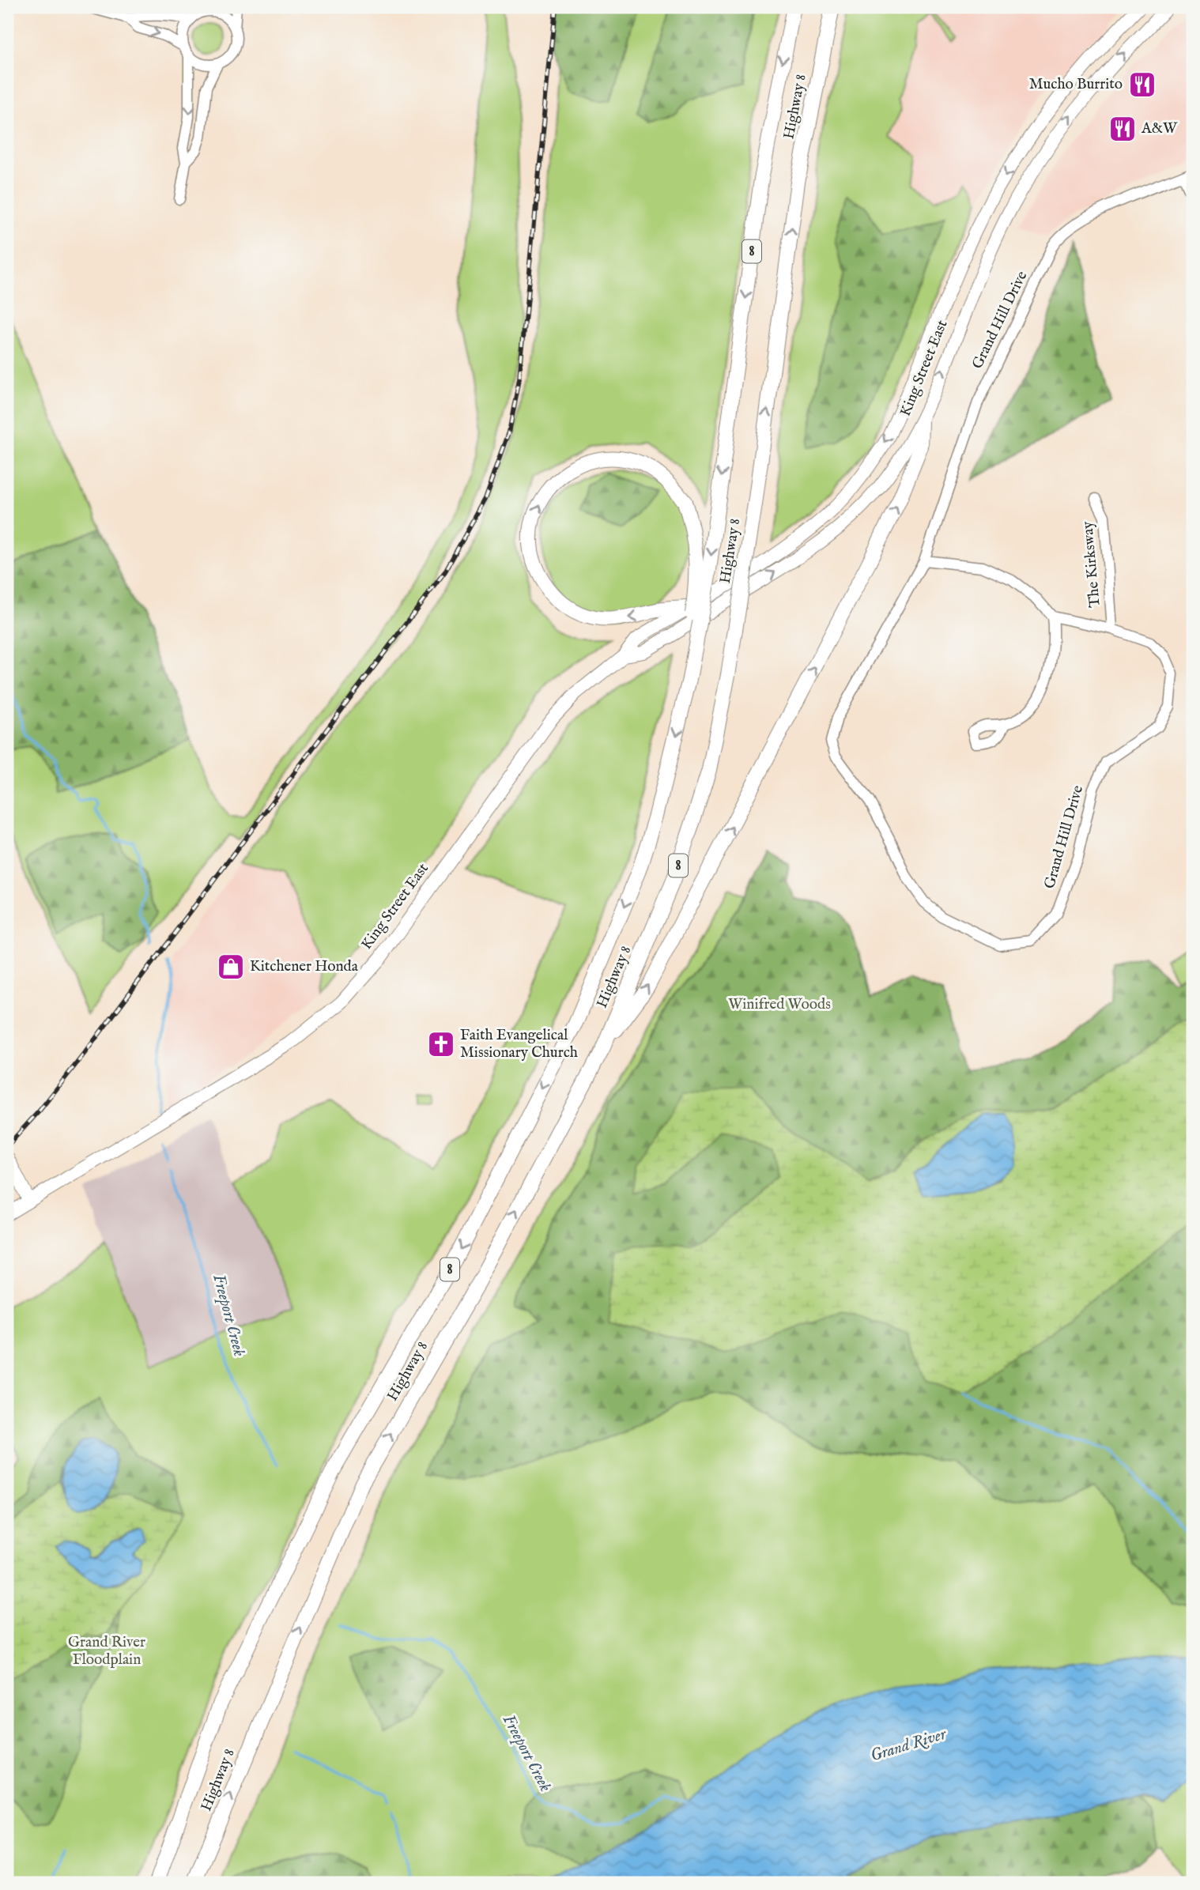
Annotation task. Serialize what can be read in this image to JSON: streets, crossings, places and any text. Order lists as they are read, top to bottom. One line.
{"streets":{"highway":["Highway 8","8"],"main road":["King Street East"],"street":["Grand Hill Drive","The Kirksway"]},"crossings":[["Grand Hill Drive","The Kirksway"]],"water":["Freeport Creek","Grand River"],"parks":["Winifred Woods","Grand River Floodplain"],"places":{"restaurant":["Mucho Burrito","A&W"],"shop":["Kitchener Honda"],"church":["Faith Evangelical Missionary Church"]}}
